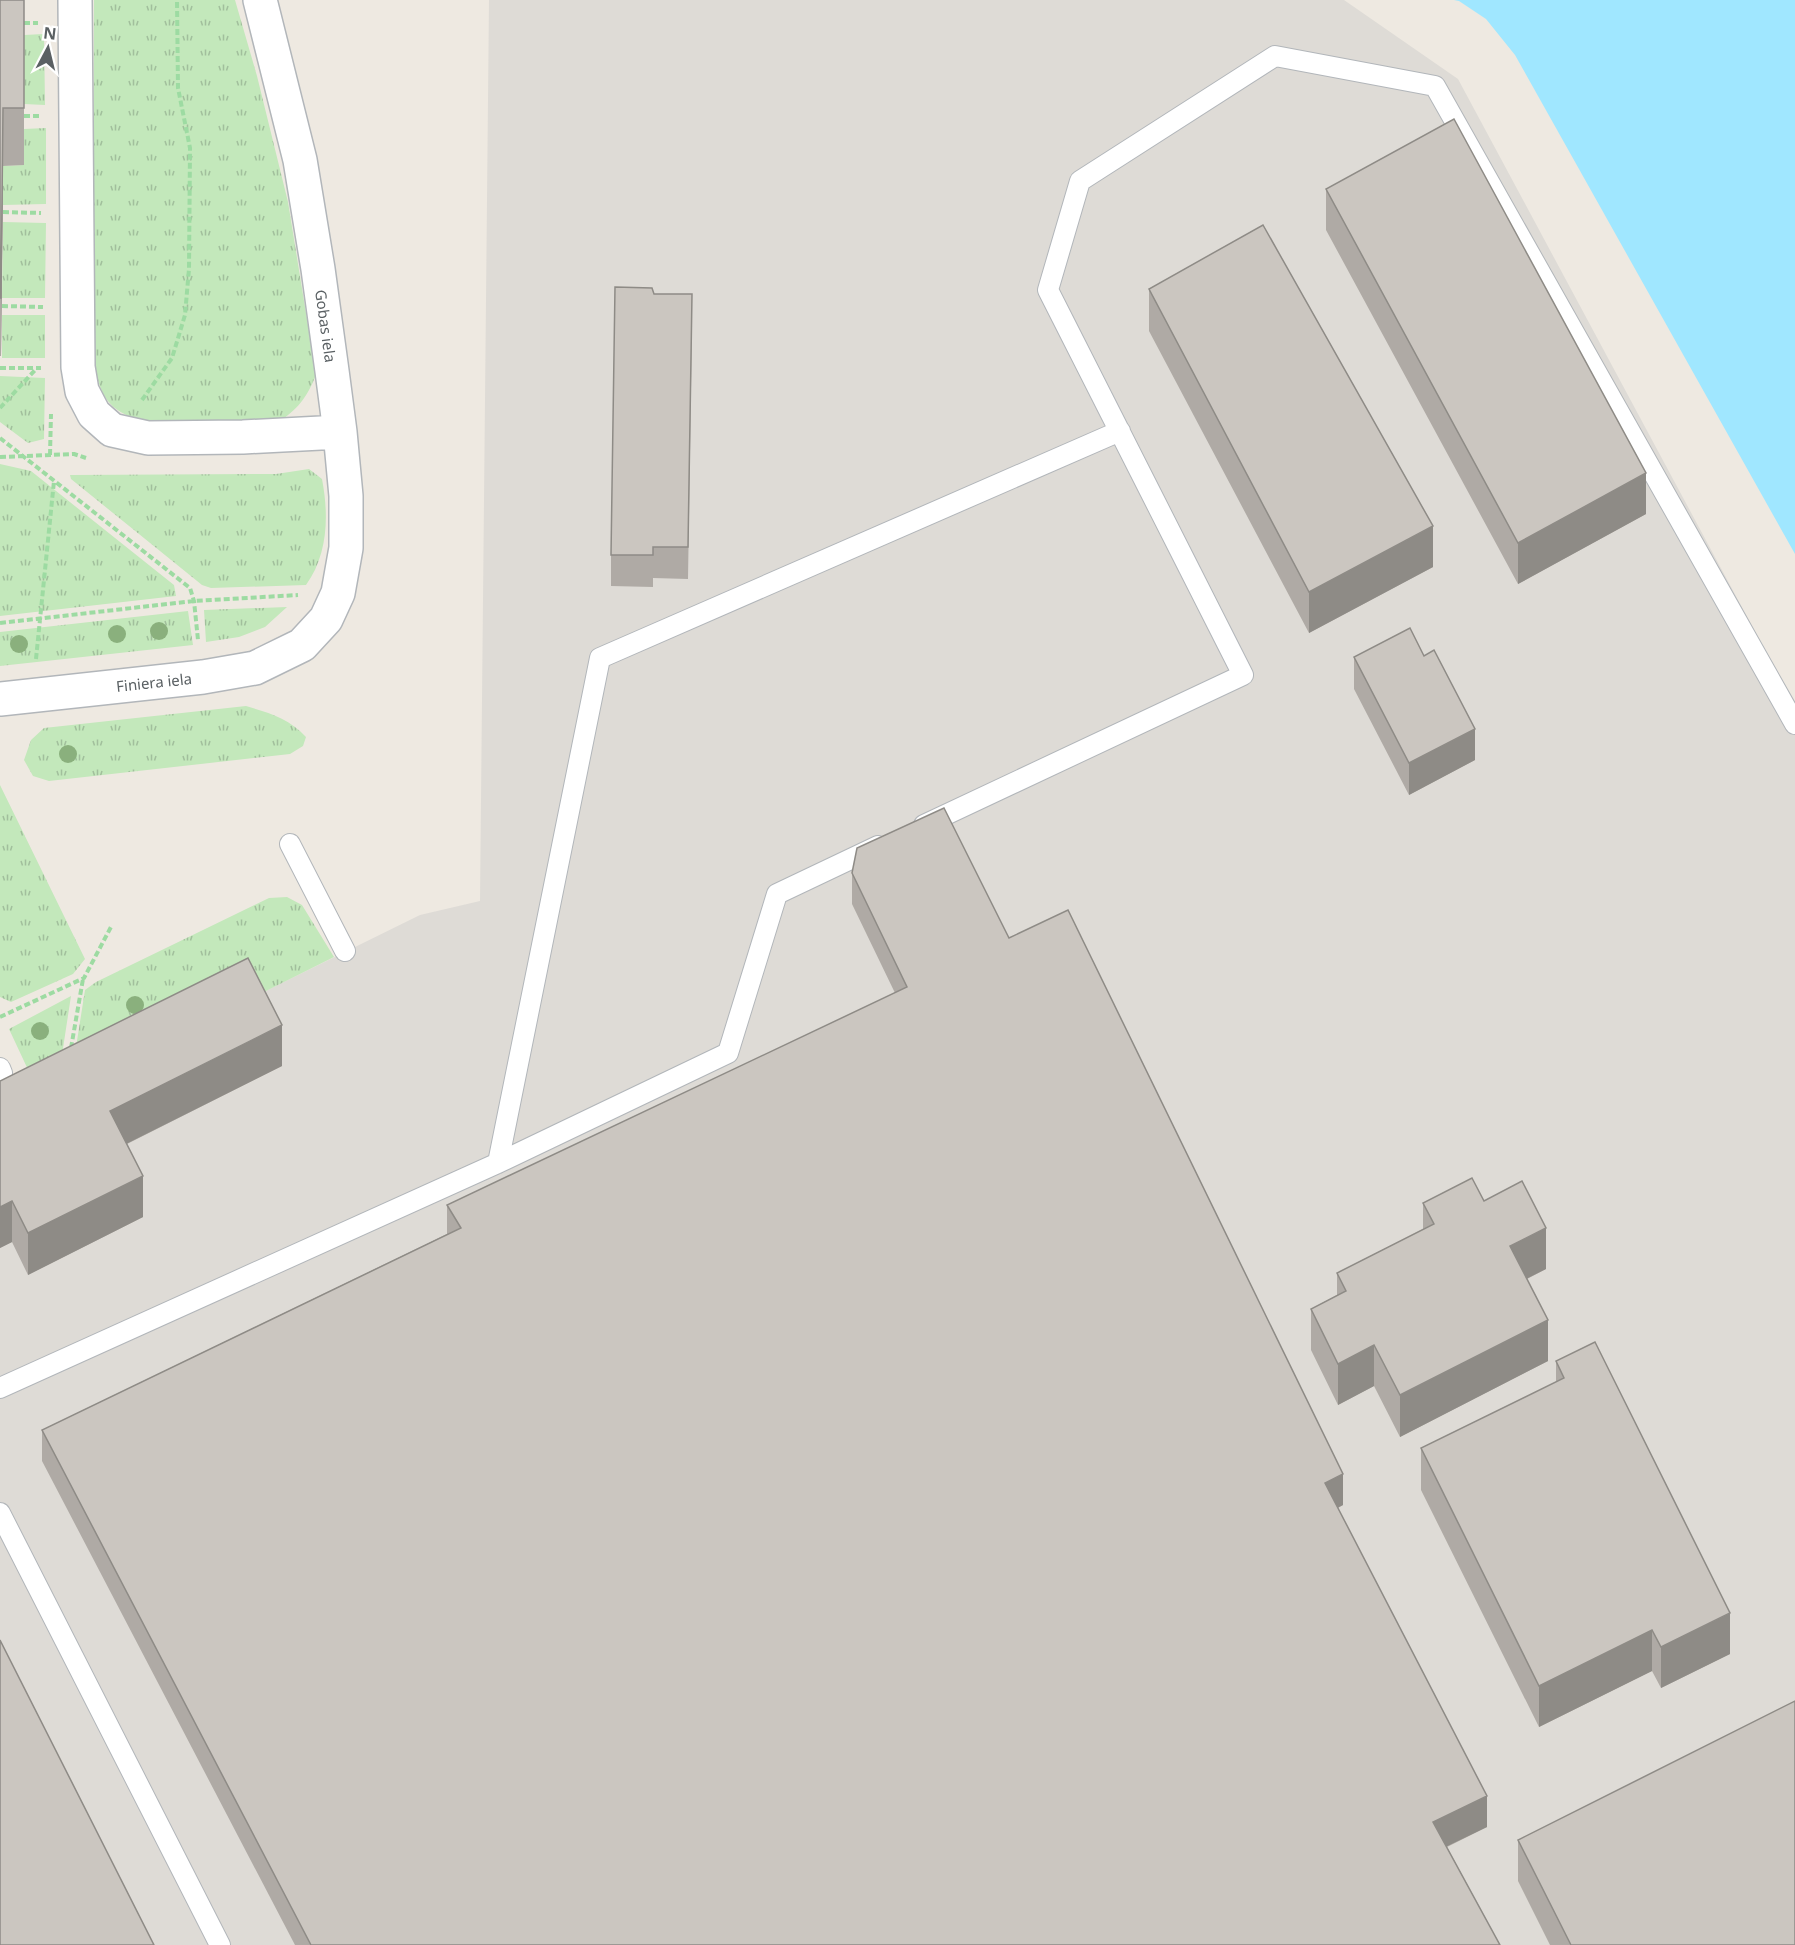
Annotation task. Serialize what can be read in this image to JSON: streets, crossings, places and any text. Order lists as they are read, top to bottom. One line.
{"streets":{"street":["Gobas iela","Finiera iela"]},"crossings":[["Gobas iela","Finiera iela"]],"north":"top"}
